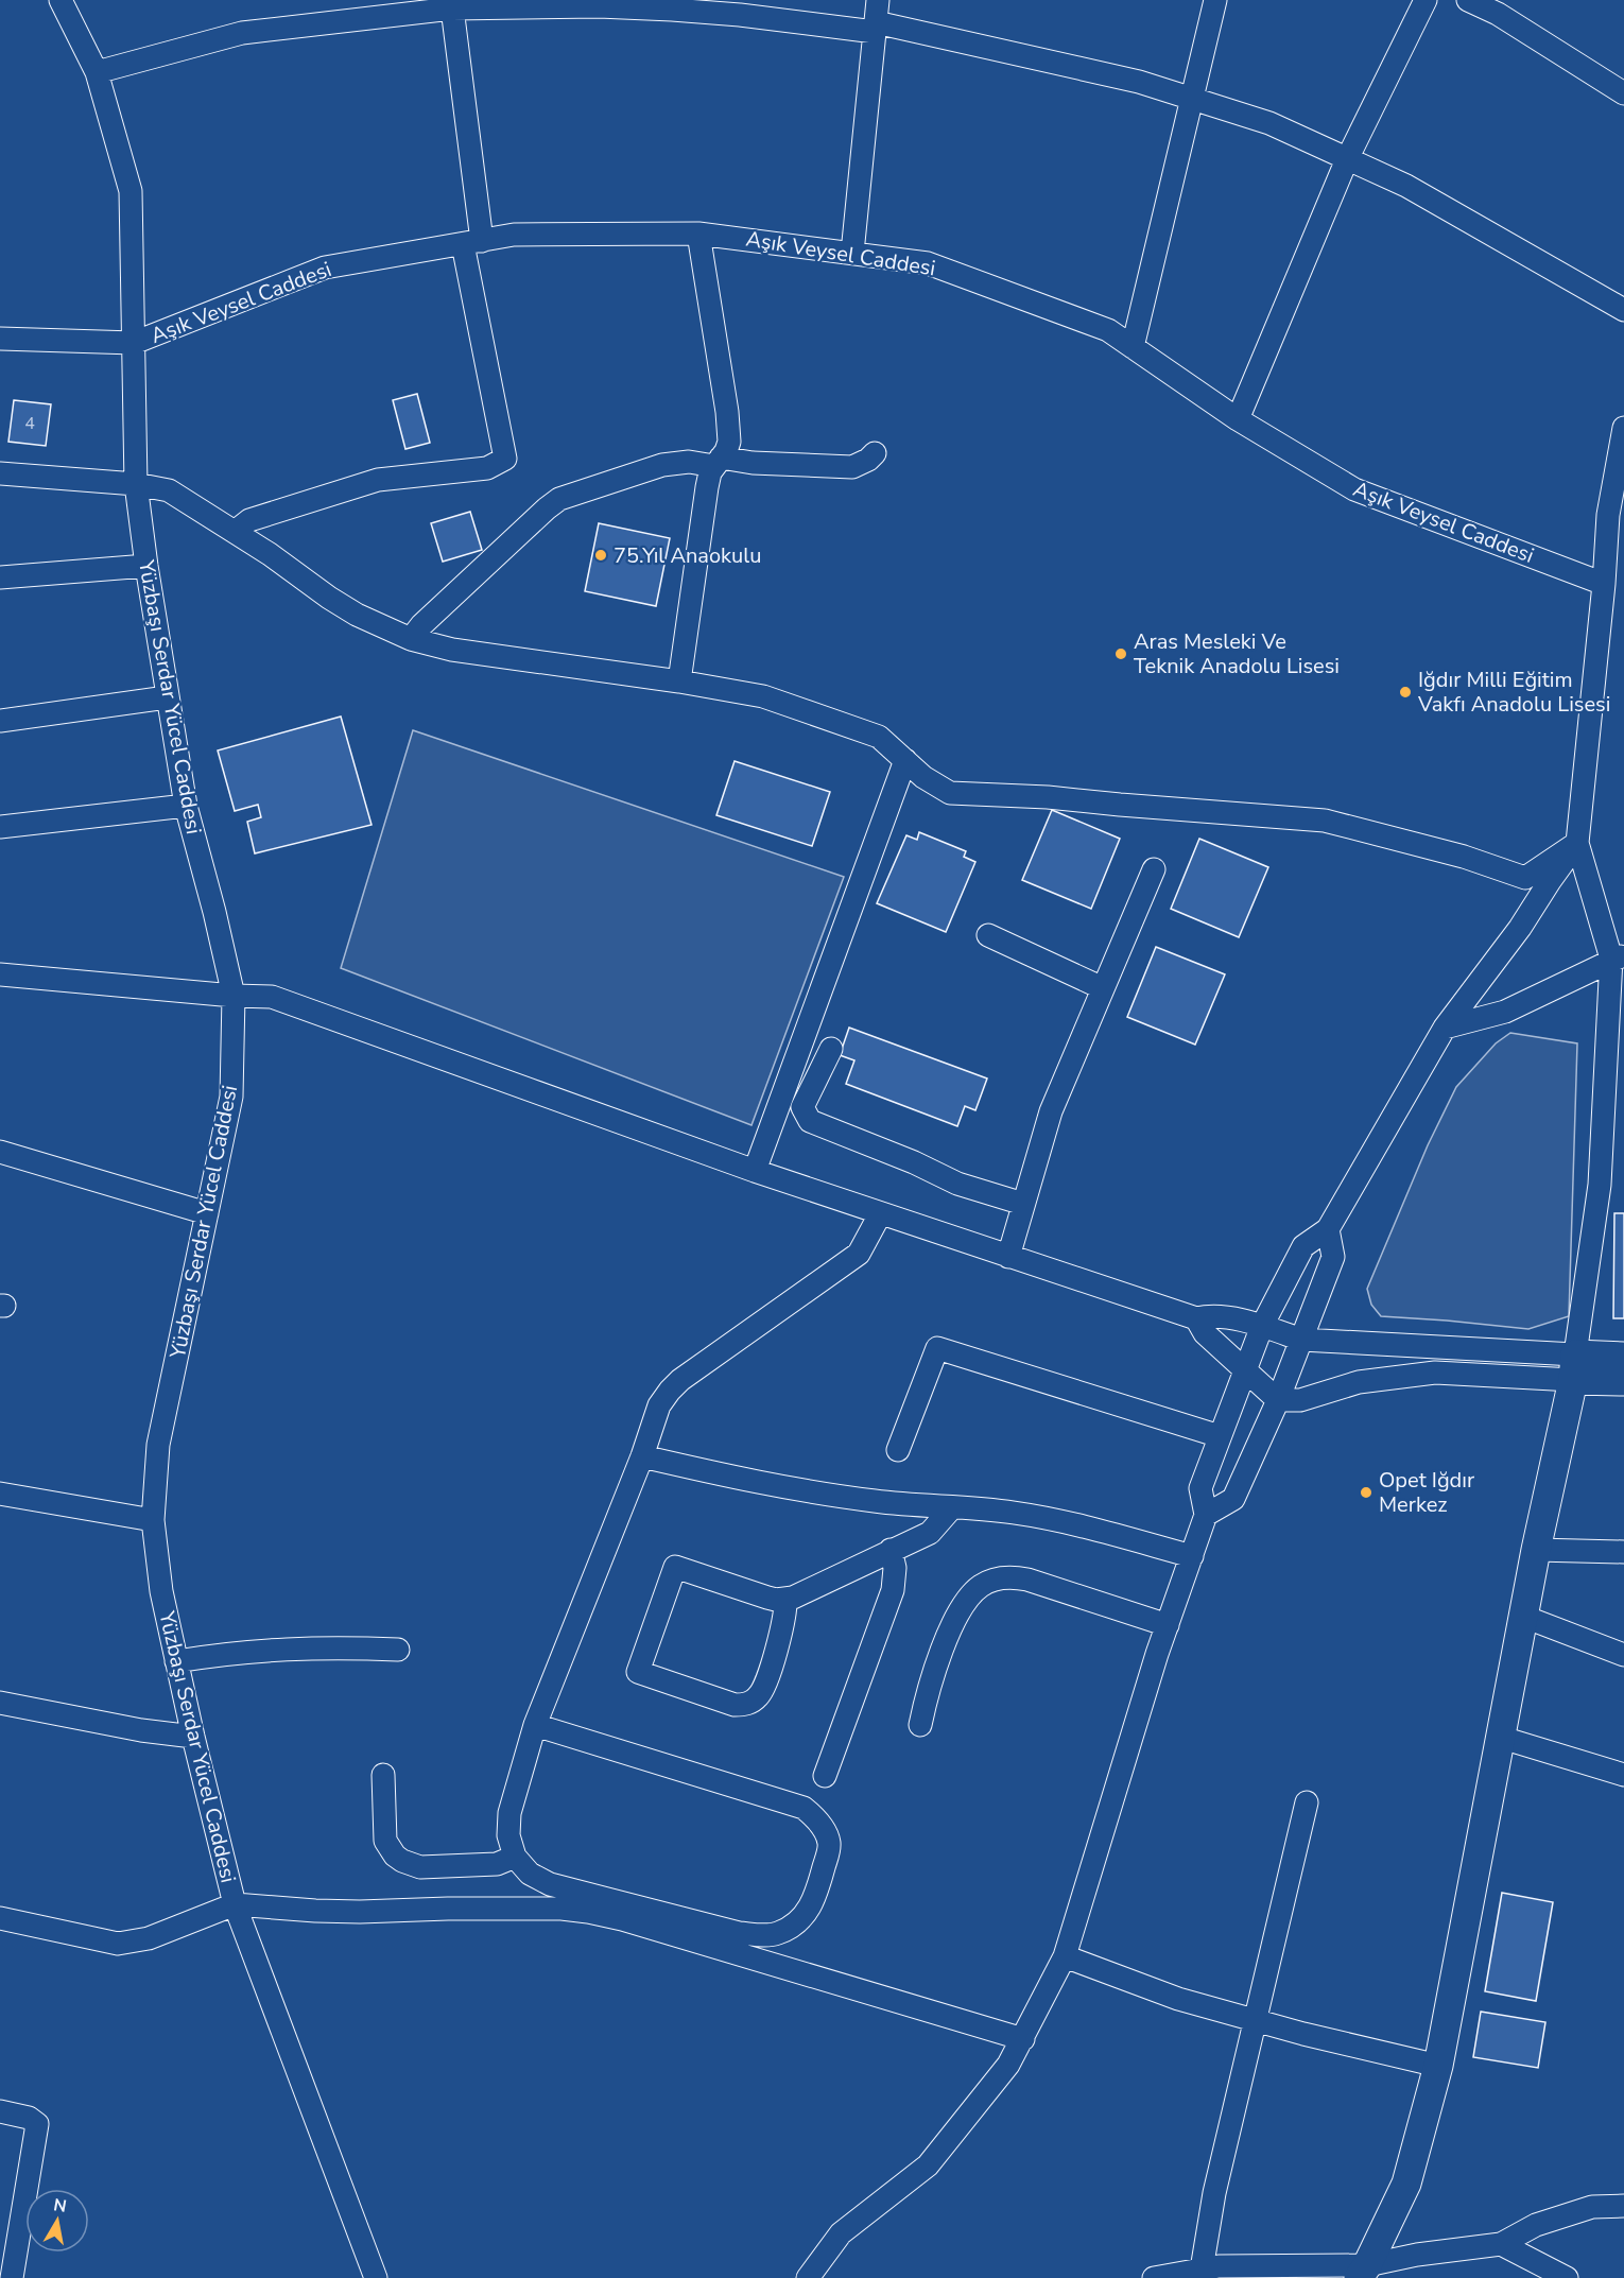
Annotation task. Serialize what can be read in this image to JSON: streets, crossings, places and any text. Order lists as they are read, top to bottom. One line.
{"streets":{"street":["Aşık Veysel Caddesi","Yüzbaşı Serdar Yücel Caddesi"]},"crossings":[["Aşık Veysel Caddesi","Yüzbaşı Serdar Yücel Caddesi"]],"places":["75.Yıl Anaokulu","Aras Mesleki Ve Teknik Anadolu Lisesi","Iğdır Milli Eğitim Vakfı Anadolu Lisesi","Opet Iğdır Merkez"],"house_numbers":["4"],"north":"top"}
